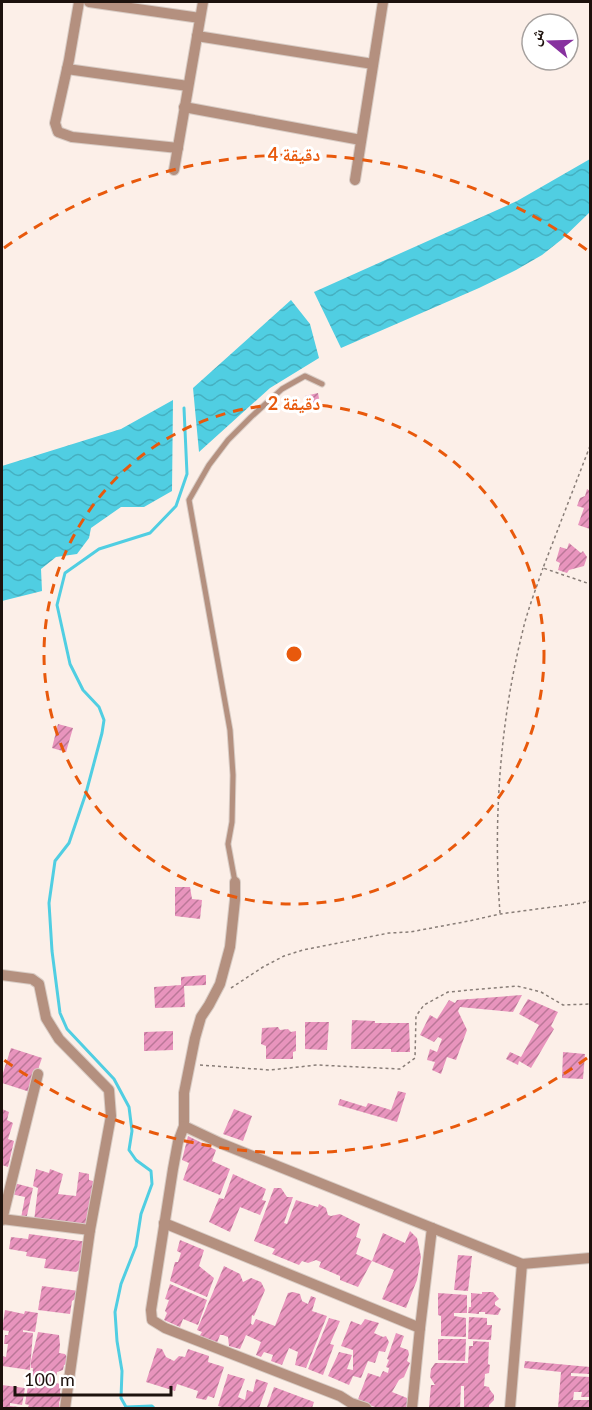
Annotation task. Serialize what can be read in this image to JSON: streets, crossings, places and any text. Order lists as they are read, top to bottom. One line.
{"scale_bar":"100 m","north":"left","rings":["4 دقيقة","2 دقيقة"]}
